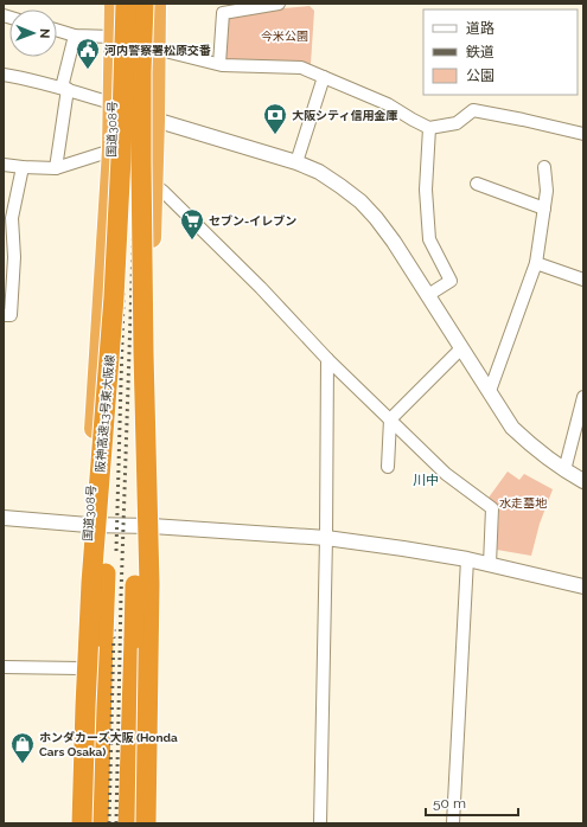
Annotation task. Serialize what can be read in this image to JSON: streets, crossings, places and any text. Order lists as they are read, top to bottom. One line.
{"streets":{"highway":["国道308号","阪神高速13号東大阪線"]},"districts":["川中"],"parks":["今米公園","水走墓地"],"places":{"public building":["河内警察署松原交番"],"bank":["大阪シティ信用金庫"],"supermarket":["セブン-イレブン"],"shop":["ホンダカーズ大阪 (Honda Cars Osaka)"]},"legend":["道路","鉄道","公園"],"scale_bar":"50 m","north":"right"}
